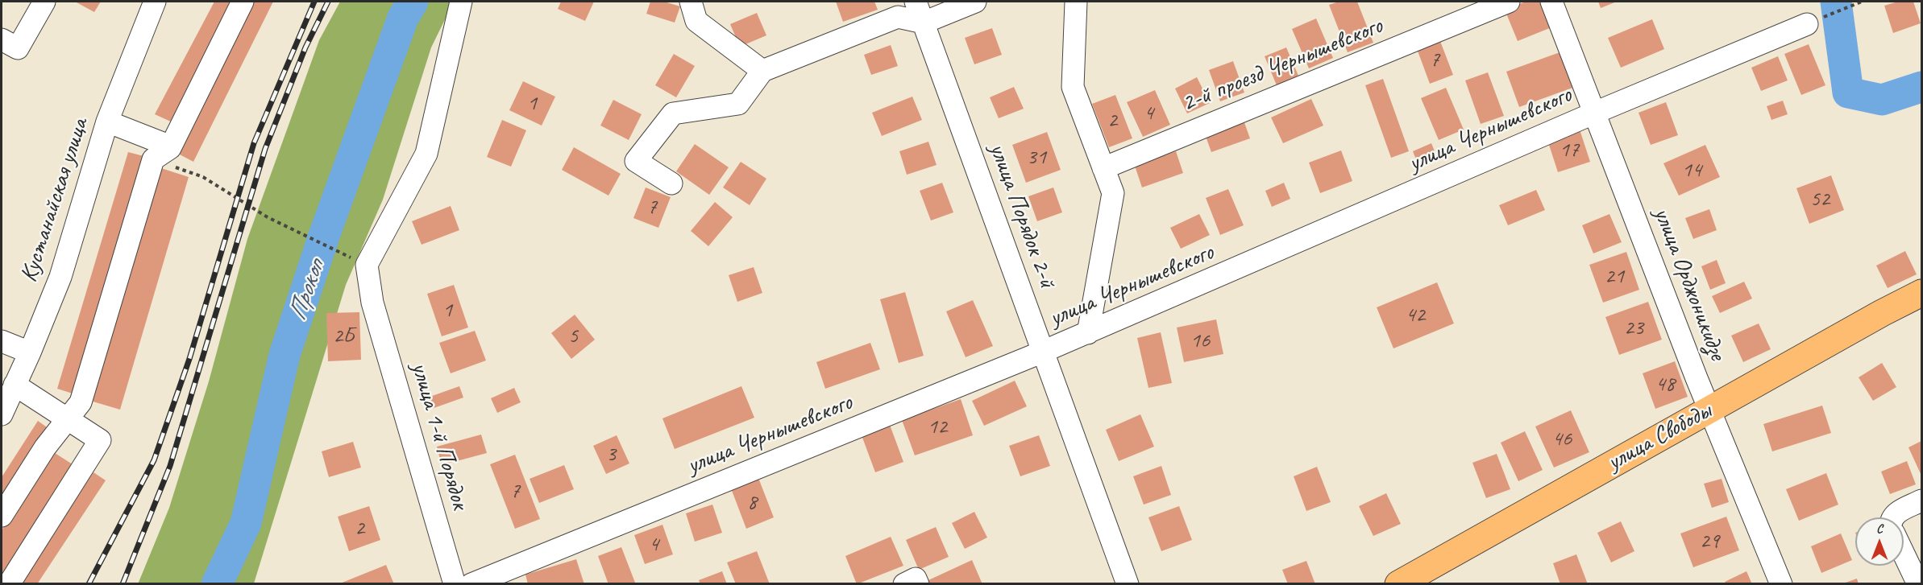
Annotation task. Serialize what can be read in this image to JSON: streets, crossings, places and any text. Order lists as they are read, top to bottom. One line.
{"streets":{"main road":["улица Свободы"],"street":["2-й проезд Чернышевского","улица Чернышевского","Кустанайская улица","улица Порядок 2-й","улица Орджоникидзе","улица 1-й Порядок"]},"crossings":[["улица Чернышевского","улица Порядок 2-й"],["улица Чернышевского","улица Орджоникидзе"],["улица Орджоникидзе","улица Свободы"]],"water":["Прокоп"],"house_numbers":["7","1","4","2","17","31","14","52","7","21","1","42","23","2Б","5","16","48","12","46","3","7","8","2","29","4"],"north":"top"}
